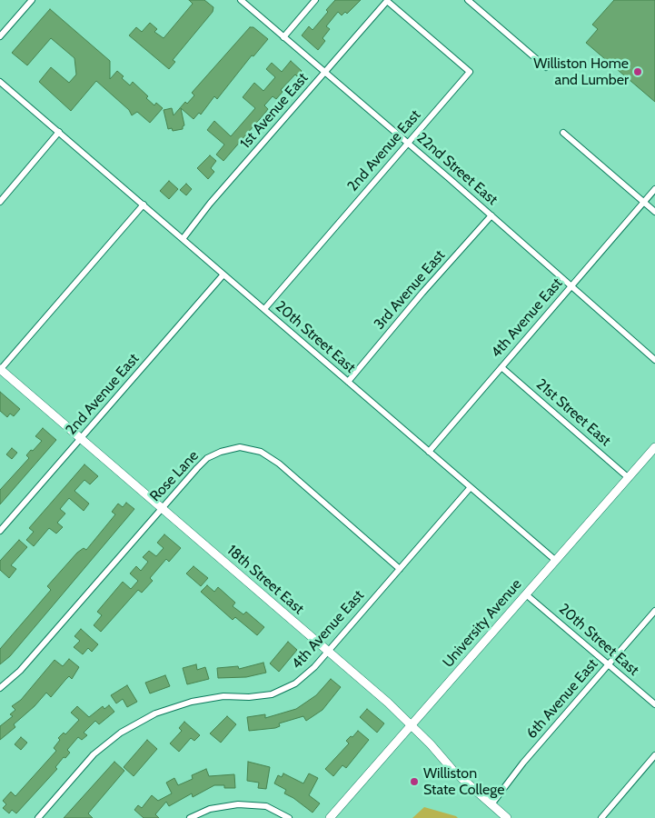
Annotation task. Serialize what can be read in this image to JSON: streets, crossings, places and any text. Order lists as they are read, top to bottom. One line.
{"streets":{"street":["1st Avenue East","2nd Avenue East","22nd Street East","3rd Avenue East","4th Avenue East","20th Street East","21st Street East","Rose Lane","18th Street East","University Avenue","6th Avenue East"]},"crossings":[["1st Avenue East","2nd Avenue East"],["1st Avenue East","22nd Street East"],["1st Avenue East","20th Street East"],["2nd Avenue East","22nd Street East"],["2nd Avenue East","20th Street East"],["2nd Avenue East","18th Street East"],["22nd Street East","3rd Avenue East"],["22nd Street East","4th Avenue East"],["3rd Avenue East","20th Street East"],["4th Avenue East","20th Street East"],["4th Avenue East","21st Street East"],["4th Avenue East","Rose Lane"],["4th Avenue East","18th Street East"],["20th Street East","University Avenue"],["20th Street East","6th Avenue East"],["21st Street East","University Avenue"],["Rose Lane","18th Street East"],["18th Street East","University Avenue"],["18th Street East","6th Avenue East"]],"places":["Williston Home and Lumber","Williston State College"]}
